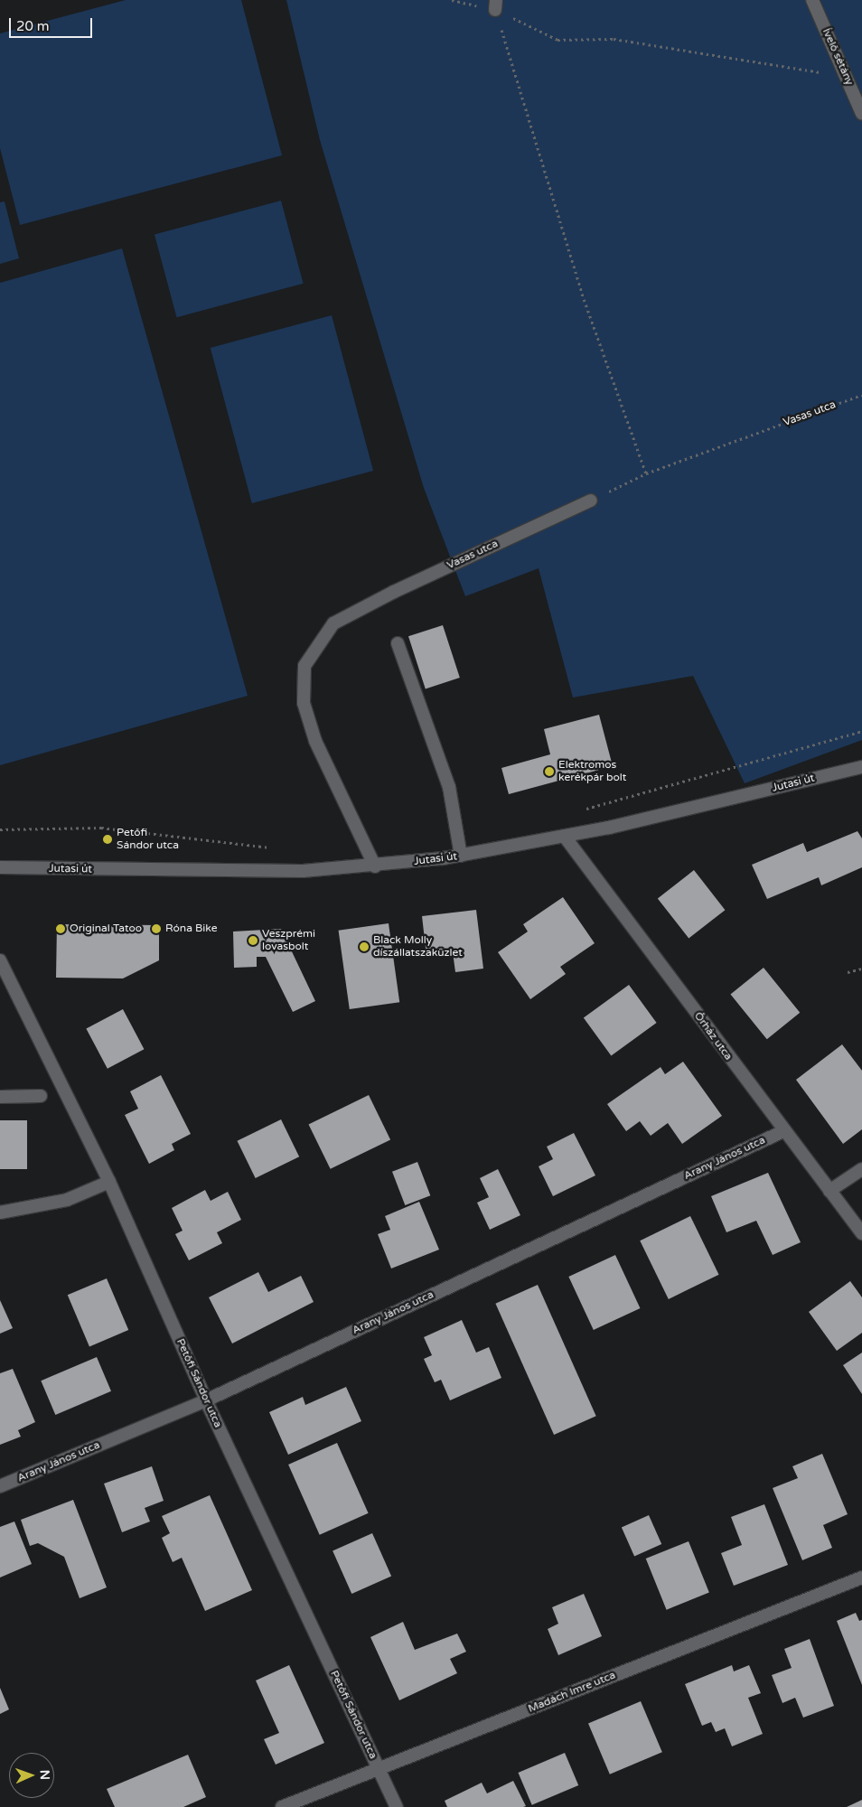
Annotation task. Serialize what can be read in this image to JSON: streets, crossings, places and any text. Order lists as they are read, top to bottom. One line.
{"streets":{"street":["Ívelő sétány","Vasas utca","Jutasi út","Őrház utca","Arany János utca","Petőfi Sándor utca","Madách Imre utca"]},"crossings":[["Vasas utca","Jutasi út"],["Jutasi út","Őrház utca"],["Őrház utca","Arany János utca"],["Arany János utca","Petőfi Sándor utca"],["Petőfi Sándor utca","Madách Imre utca"]],"places":["Elektromos kerékpár bolt","Petőfi Sándor utca","Original Tatoo","Róna Bike","Veszprémi lovasbolt","Black Molly díszállatszaküzlet"],"scale_bar":"20 m","north":"right"}
